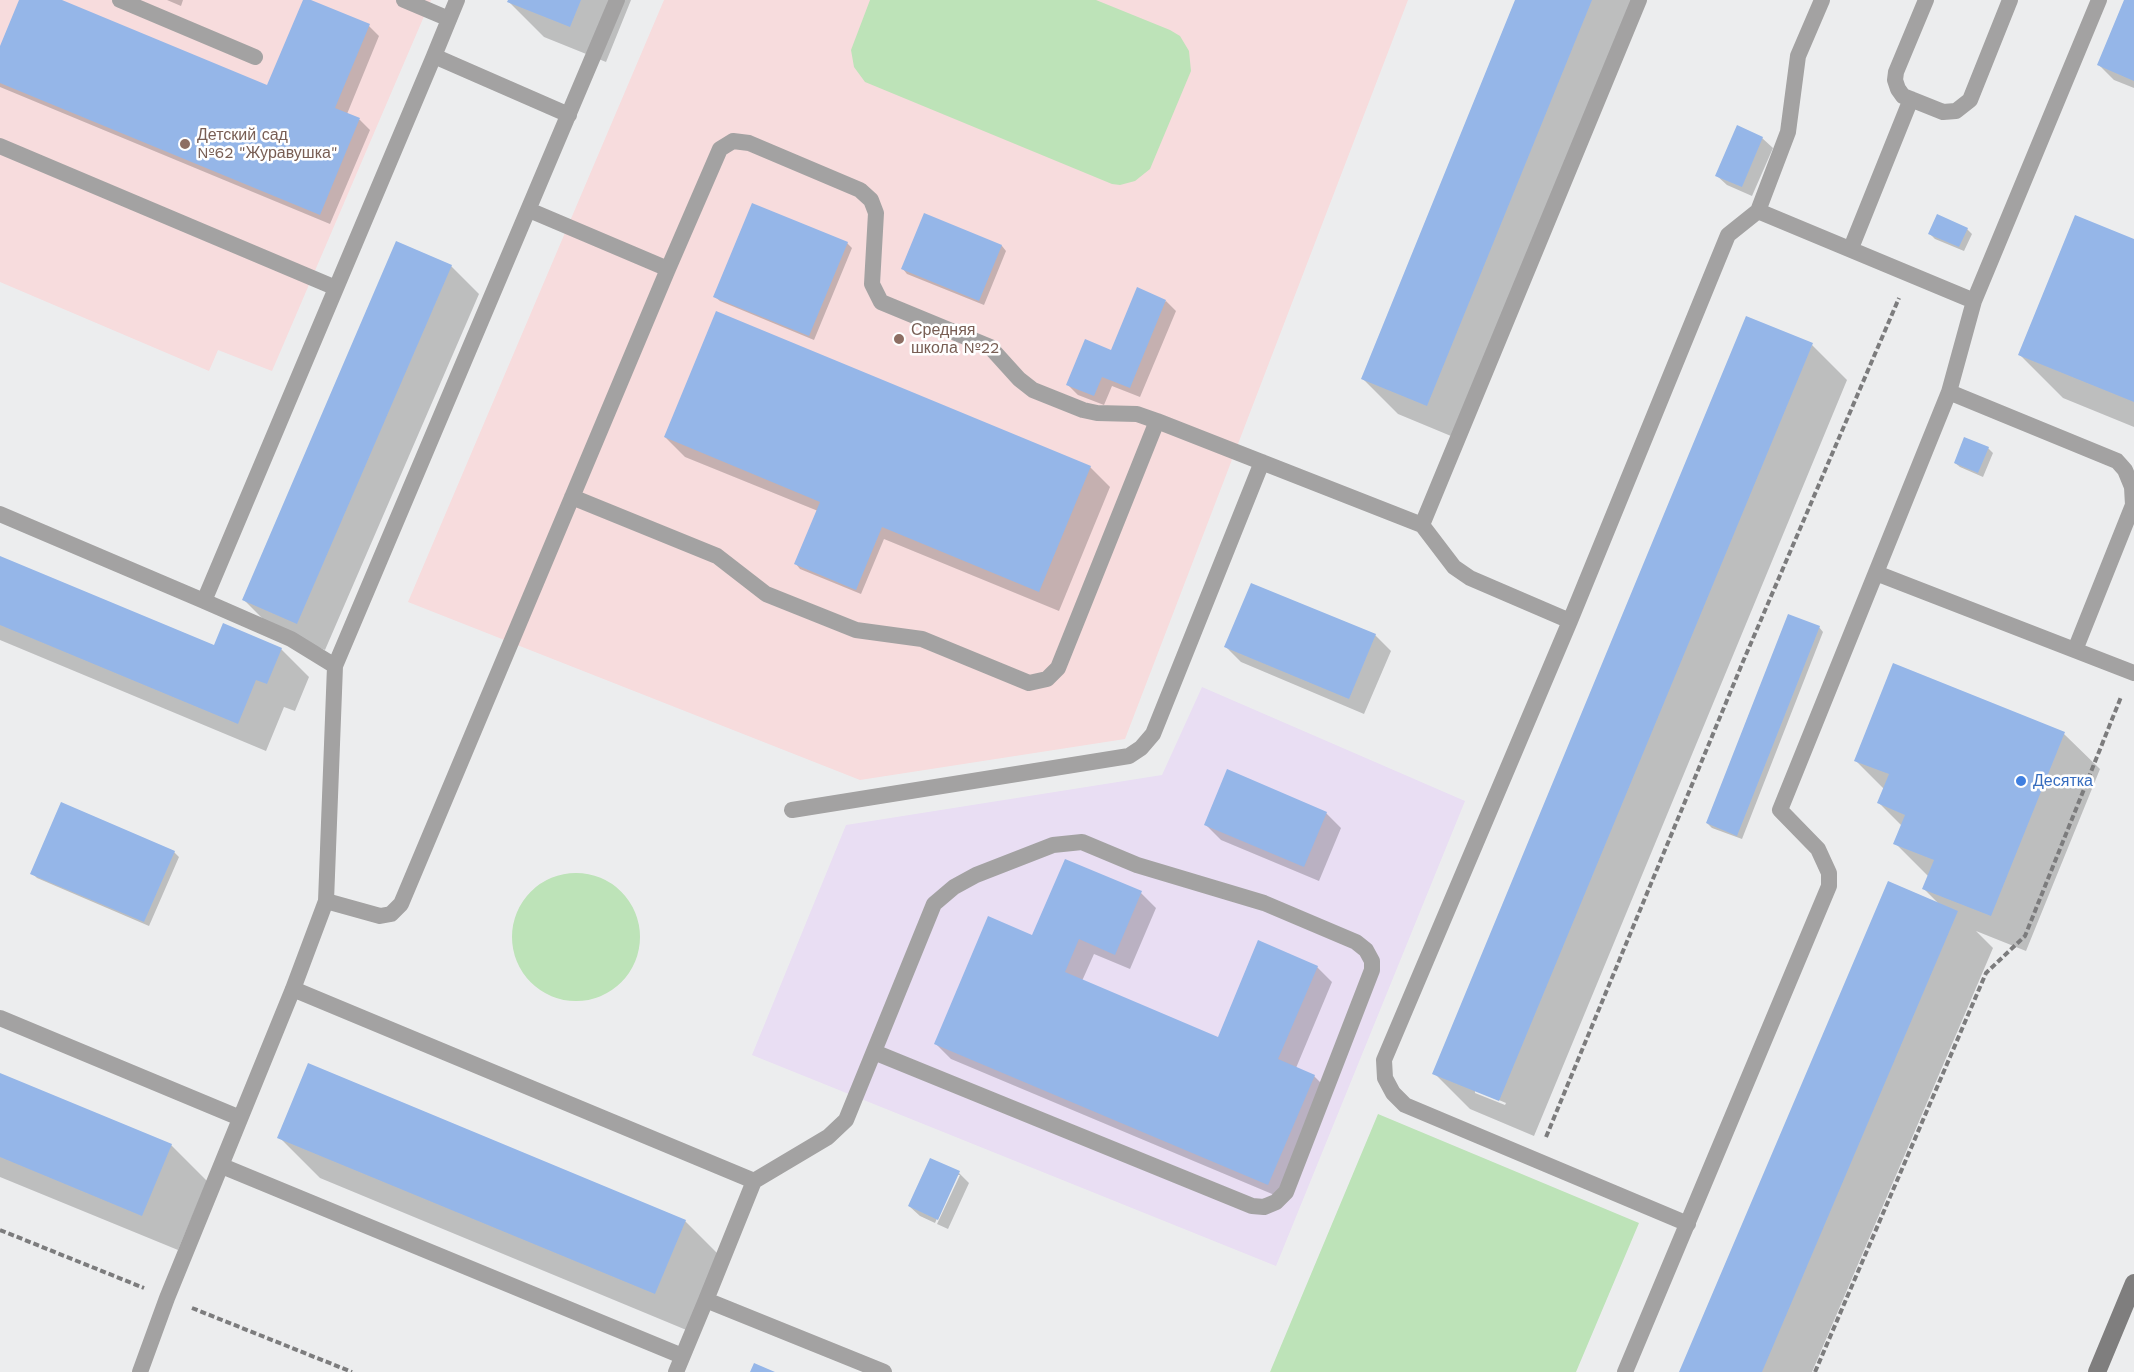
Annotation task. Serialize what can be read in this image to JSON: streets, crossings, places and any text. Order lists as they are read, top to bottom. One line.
{"places":["Детский сад №62 \"Журавушка\"","Средняя школа №22","Десятка"]}
